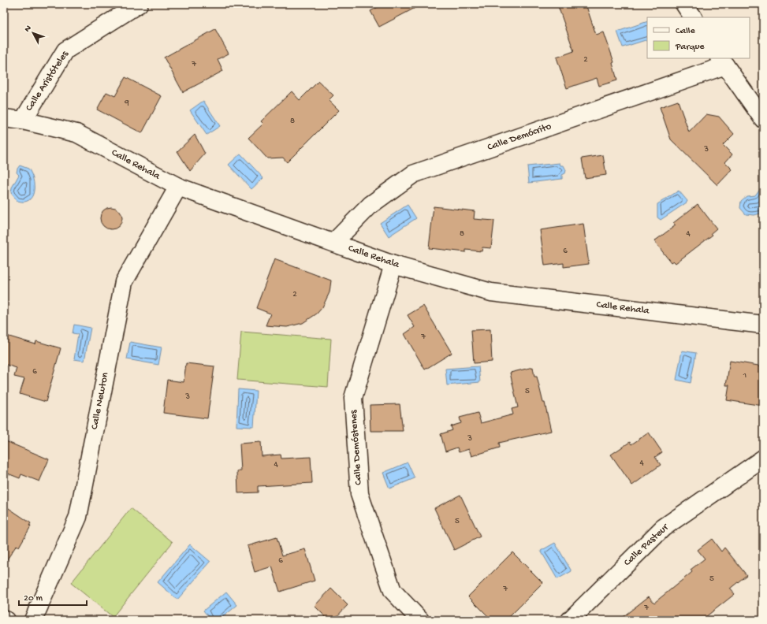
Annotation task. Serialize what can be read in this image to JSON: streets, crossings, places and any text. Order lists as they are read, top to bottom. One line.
{"streets":{"street":["Calle Aristóteles","Calle Demócrito","Calle Rehala","Calle Newton","Calle Demóstenes","Calle Pasteur"]},"crossings":[["Calle Aristóteles","Calle Rehala"],["Calle Demócrito","Calle Rehala"],["Calle Rehala","Calle Newton"],["Calle Rehala","Calle Demóstenes"]],"house_numbers":["2","7","9","8","3","8","4","6","2","7","6","1","5","3","3","4","4","5","6","5","7","7"],"legend":["Calle","Parque"],"scale_bar":"20 m","north":"top left"}
